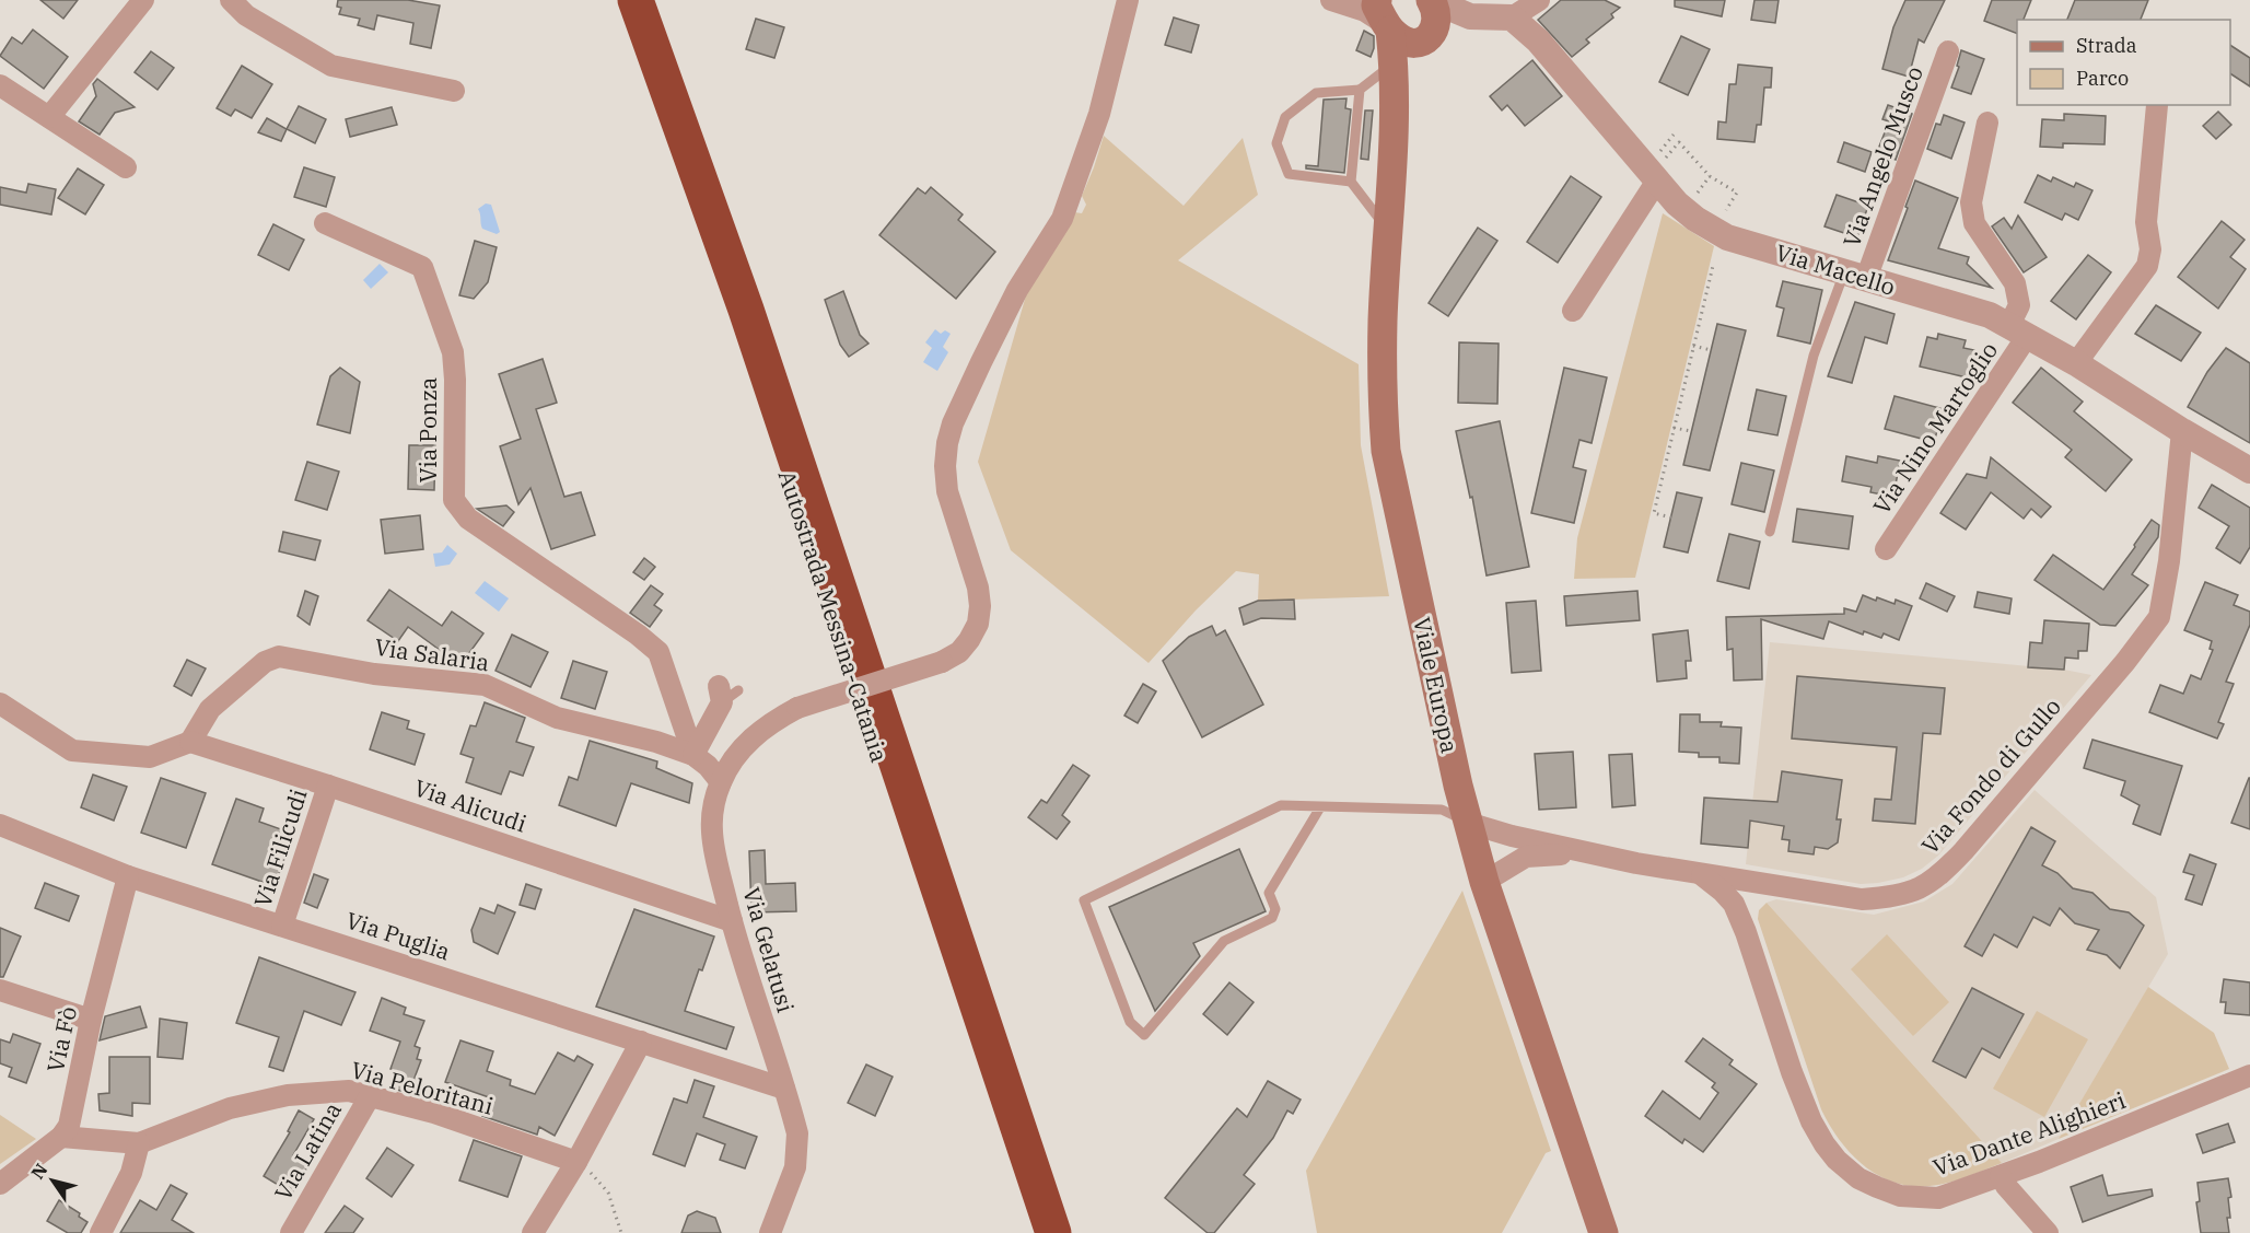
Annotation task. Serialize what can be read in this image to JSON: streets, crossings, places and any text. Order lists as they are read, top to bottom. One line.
{"streets":{"highway":["Autostrada Messina-Catania"],"main road":["Viale Europa"],"street":["Via Angelo Musco","Via Macello","Via Nino Martoglio","Via Ponza","Via Salaria","Via Fondo di Gullo","Via Alicudi","Via Filicudi","Via Puglia","Via Gelatusi","Via Fò","Via Peloritani","Via Dante Alighieri","Via Latina"]},"crossings":[["Via Angelo Musco","Via Macello"],["Via Macello","Via Nino Martoglio"],["Via Macello","Via Fondo di Gullo"],["Via Ponza","Via Salaria"],["Via Salaria","Via Alicudi"],["Via Salaria","Via Gelatusi"],["Via Fondo di Gullo","Via Dante Alighieri"],["Via Alicudi","Via Filicudi"],["Via Alicudi","Via Gelatusi"],["Via Filicudi","Via Puglia"],["Via Puglia","Via Gelatusi"],["Via Puglia","Via Fò"],["Via Fò","Via Peloritani"],["Via Peloritani","Via Latina"]],"legend":["Strada","Parco"],"north":"top left"}
